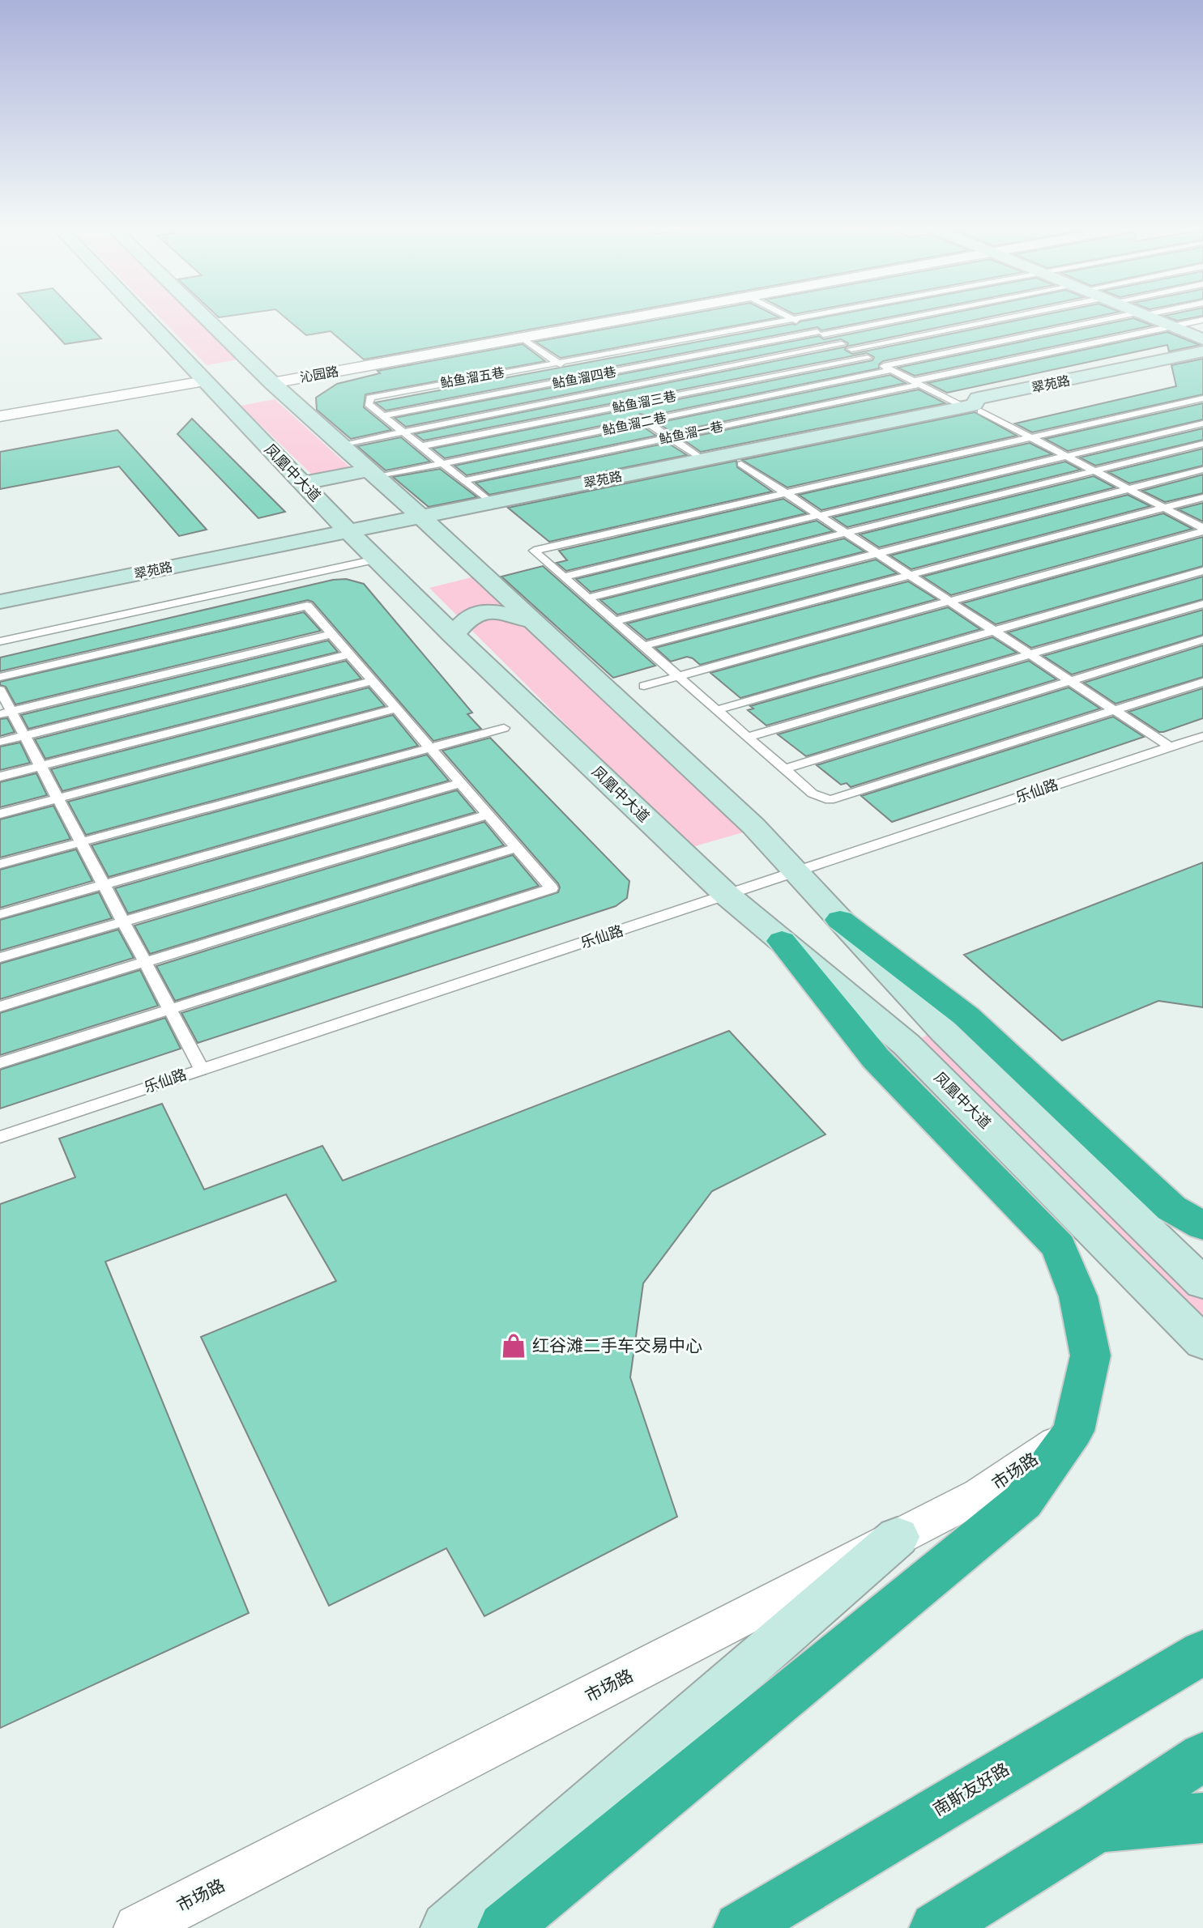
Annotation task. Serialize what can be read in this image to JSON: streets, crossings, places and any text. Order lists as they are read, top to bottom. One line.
{"streets":{"highway":["南斯友好路"],"main road":["翠苑路","凤凰中大道"],"street":["沁园路","市场路"],"lane":["鲇鱼溜五巷","鲇鱼溜四巷","鲇鱼溜三巷","鲇鱼溜二巷","鲇鱼溜一巷","乐仙路"]},"crossings":[["鲇鱼溜五巷","鲇鱼溜四巷"],["鲇鱼溜五巷","翠苑路"],["鲇鱼溜五巷","鲇鱼溜三巷"],["鲇鱼溜五巷","鲇鱼溜二巷"],["鲇鱼溜五巷","鲇鱼溜一巷"],["翠苑路","凤凰中大道"],["凤凰中大道","乐仙路"]],"places":{"shop":["红谷滩二手车交易中心"]}}
